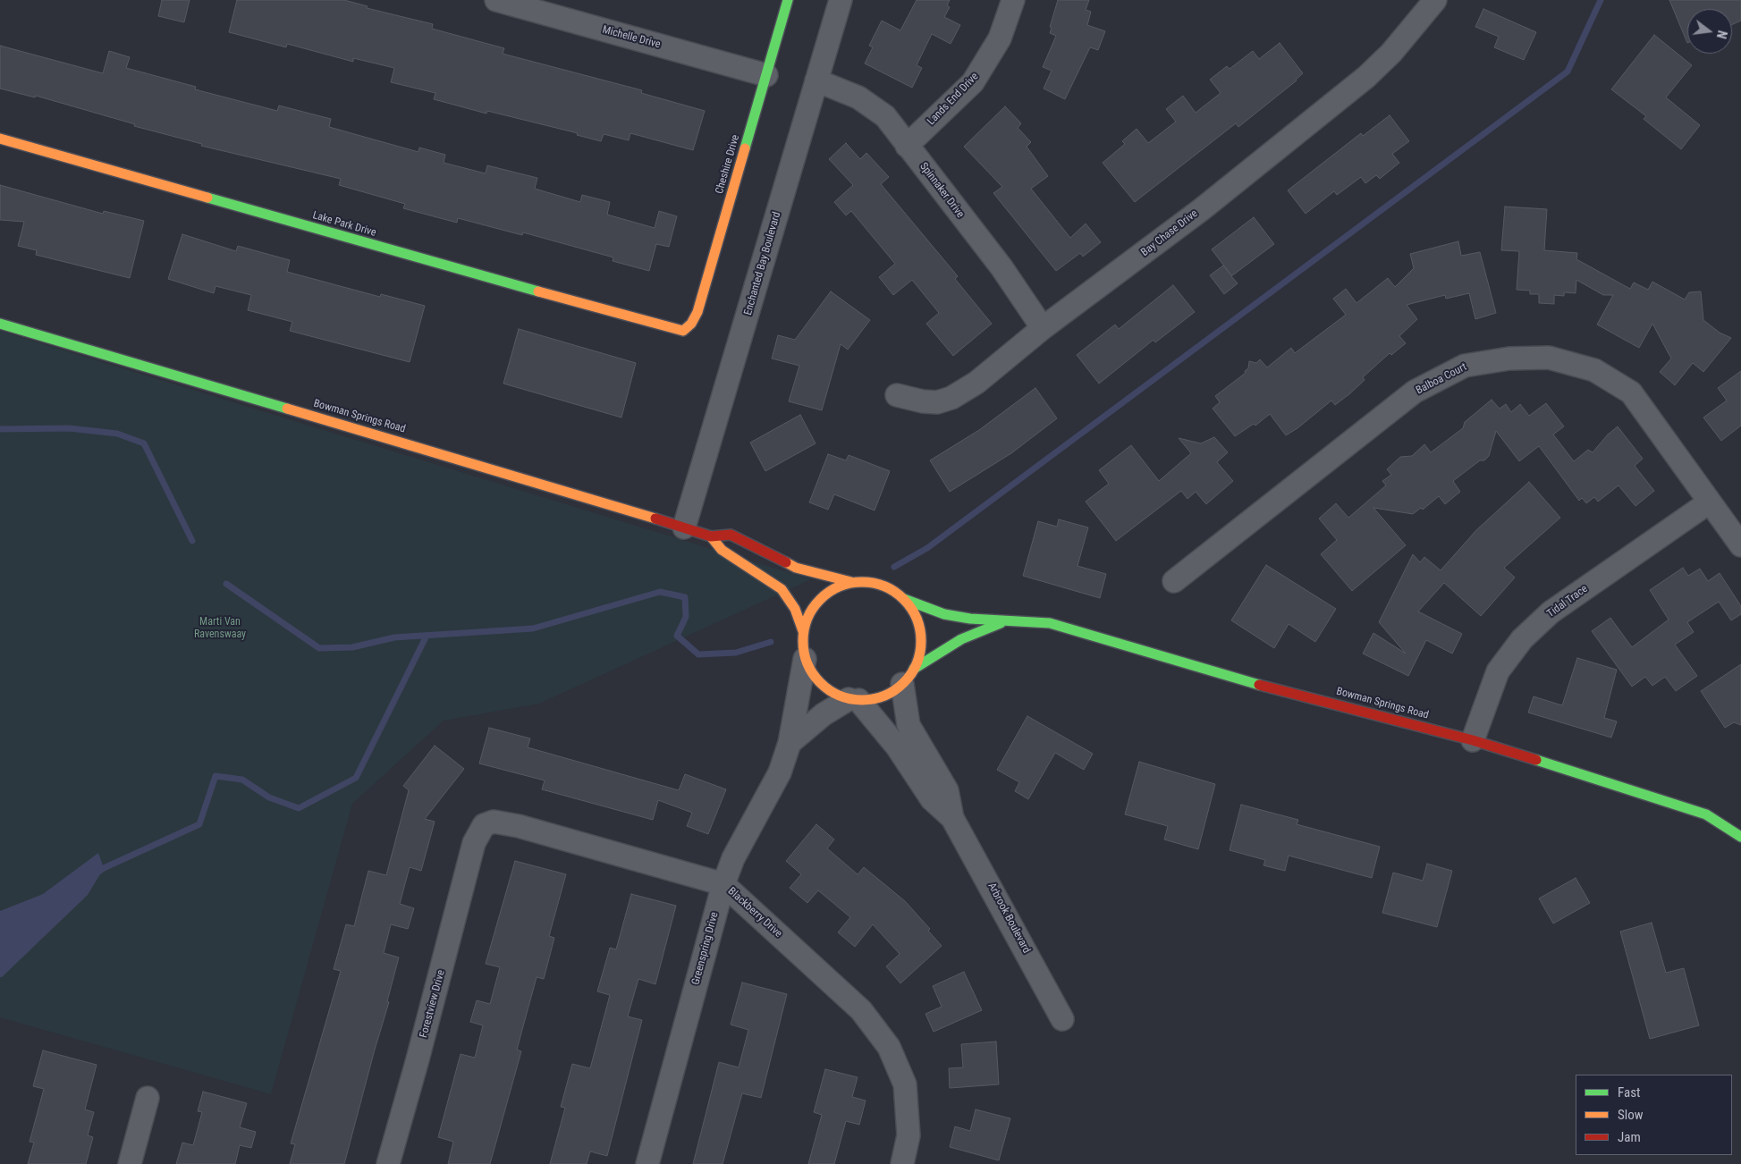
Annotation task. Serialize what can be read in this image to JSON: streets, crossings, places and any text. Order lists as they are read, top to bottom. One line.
{"streets":{"street":["Michelle Drive","Lands End Drive","Cheshire Drive","Spinnaker Drive","Lake Park Drive","Bay Chase Drive","Enchanted Bay Boulevard","Balboa Court","Bowman Springs Road","Tidal Trace","Blackberry Drive","Arbrook Boulevard","Greenspring Drive","Forestview Drive"]},"crossings":[["Michelle Drive","Cheshire Drive"],["Lands End Drive","Spinnaker Drive"],["Cheshire Drive","Lake Park Drive"],["Spinnaker Drive","Bay Chase Drive"],["Spinnaker Drive","Enchanted Bay Boulevard"],["Enchanted Bay Boulevard","Bowman Springs Road"],["Balboa Court","Tidal Trace"],["Bowman Springs Road","Tidal Trace"],["Bowman Springs Road","Arbrook Boulevard"],["Bowman Springs Road","Greenspring Drive"],["Blackberry Drive","Greenspring Drive"],["Blackberry Drive","Forestview Drive"],["Arbrook Boulevard","Greenspring Drive"]],"parks":["Marti Van Ravenswaay"],"legend":["Fast","Slow","Jam"],"north":"right"}
